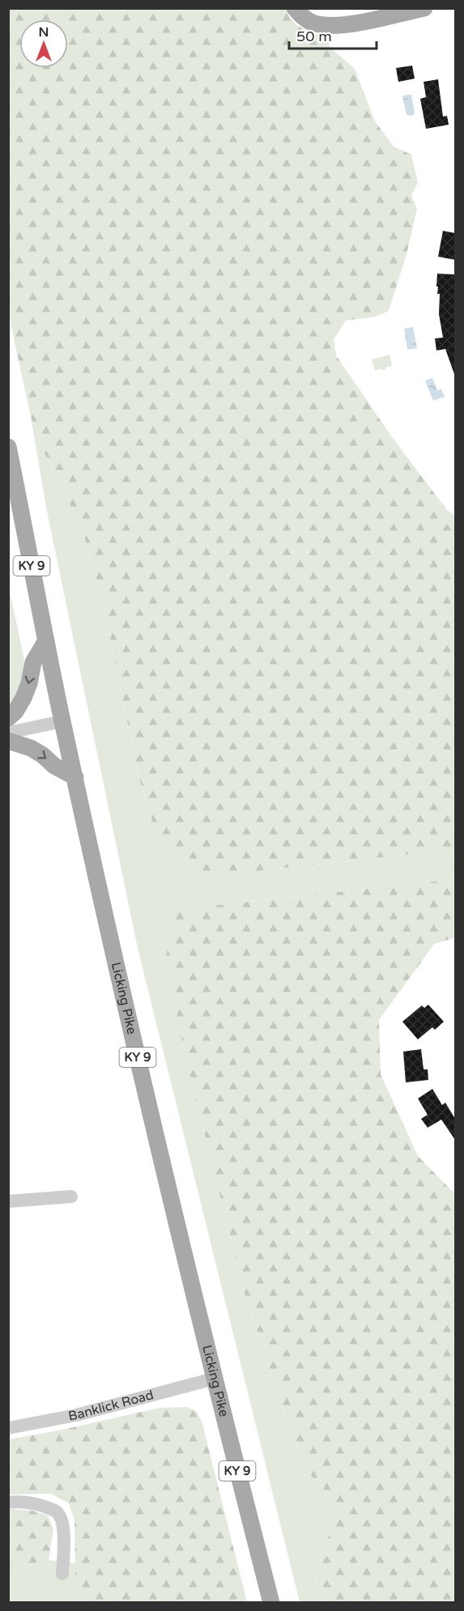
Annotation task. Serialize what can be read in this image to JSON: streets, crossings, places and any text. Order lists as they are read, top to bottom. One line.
{"streets":{"main road":["KY 9","Licking Pike"],"street":["Banklick Road"]},"crossings":[["Licking Pike","Banklick Road"]],"scale_bar":"50 m","north":"top"}
